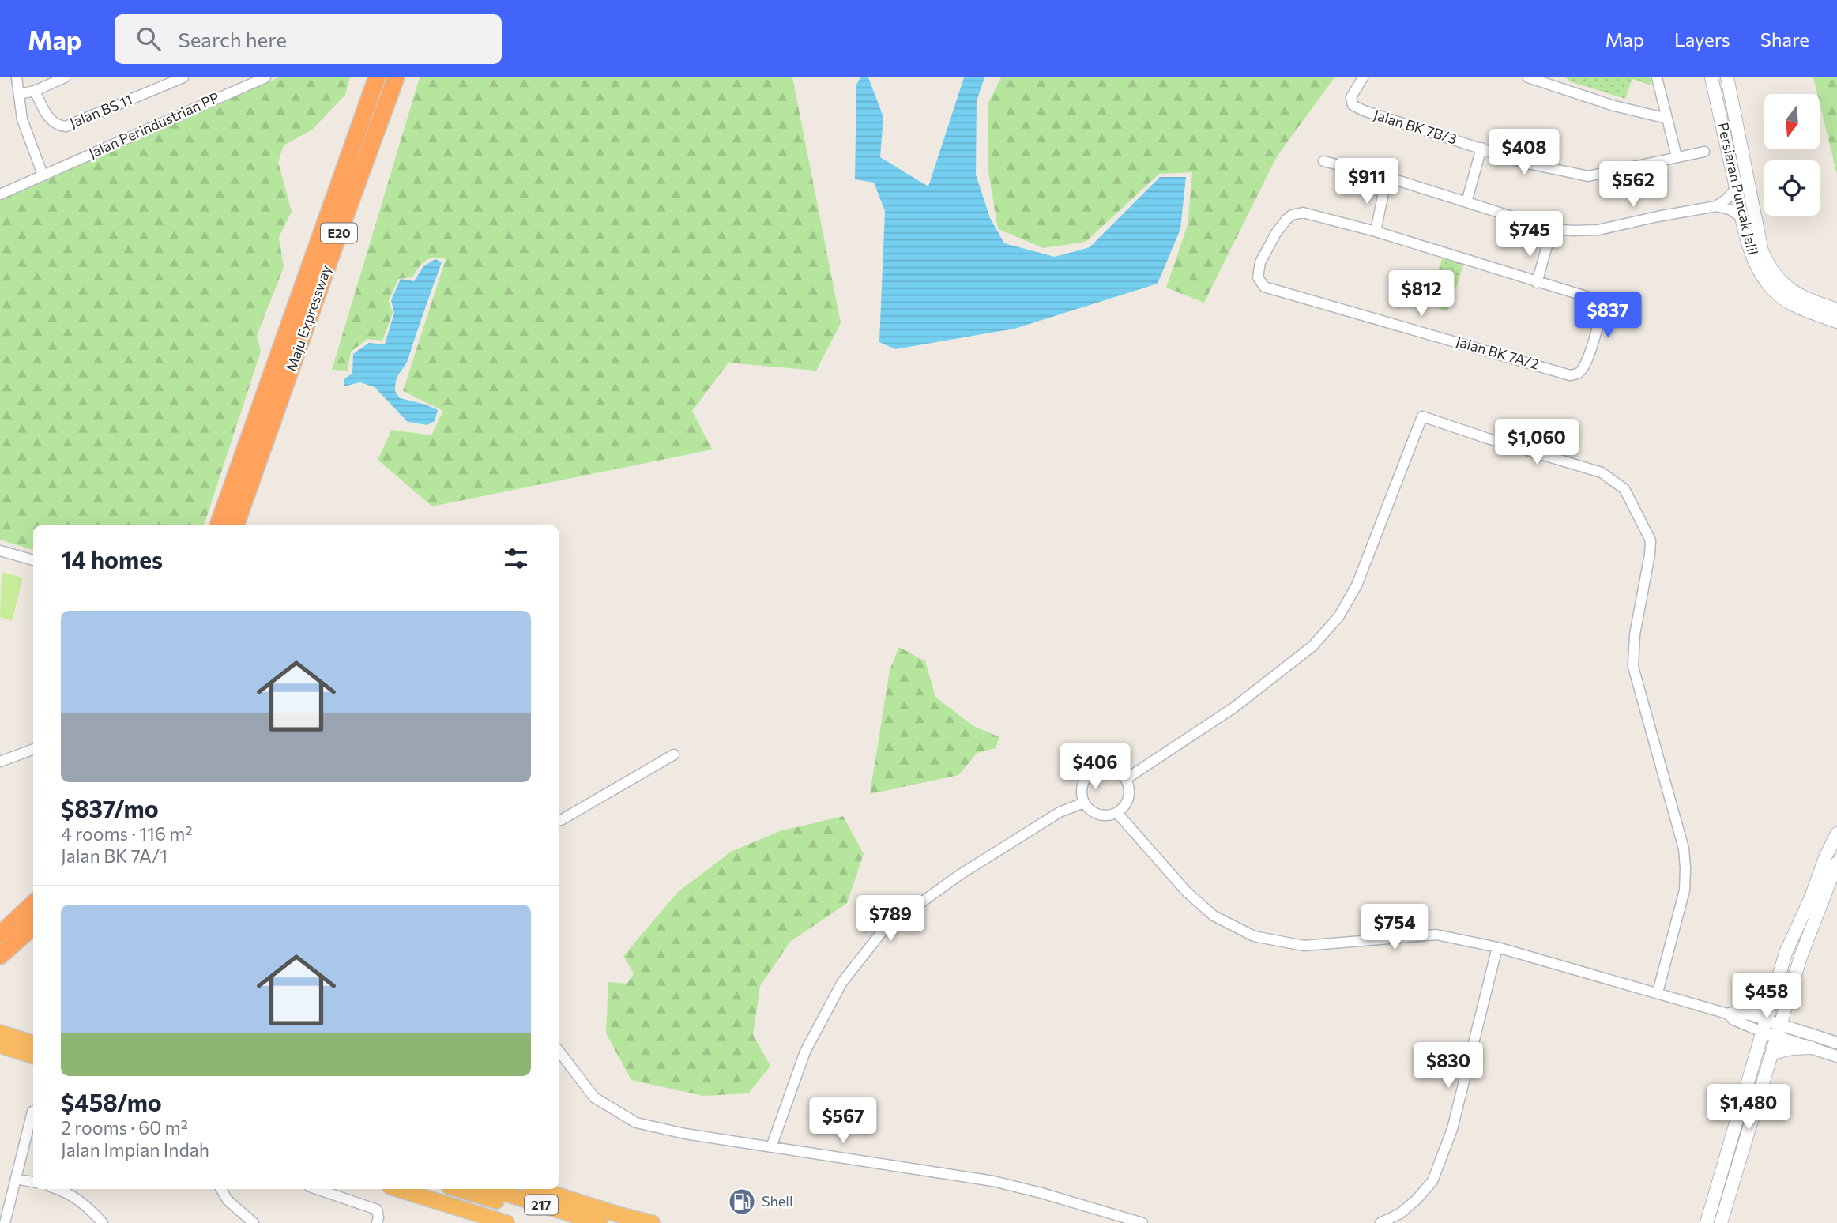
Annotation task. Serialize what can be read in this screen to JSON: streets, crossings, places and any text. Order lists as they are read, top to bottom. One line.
{"streets":{"highway":["E20","Maju Expressway","217"],"main road":["Persiaran Puncak Jalil"],"street":["Jalan BS 11","Jalan Perindustrian PP","Jalan BK 7B/3","Jalan BK 7A/2"]},"places":{"fuel station":["Shell"]},"north":"bottom","page":{"header":"Map","search":"Search here","nav":["Map","Layers","Share"],"price":["$408","$911","$562","$745","$812","$837","$1,060","$406","$789","$754","$458","$830","$1,480","$567"],"heading":"14 homes","list":[{"name":"$837/mo","note":"4 rooms · 116 m² · Jalan BK 7A/1"},{"name":"$458/mo","note":"2 rooms · 60 m² · Jalan Impian Indah"}]}}
